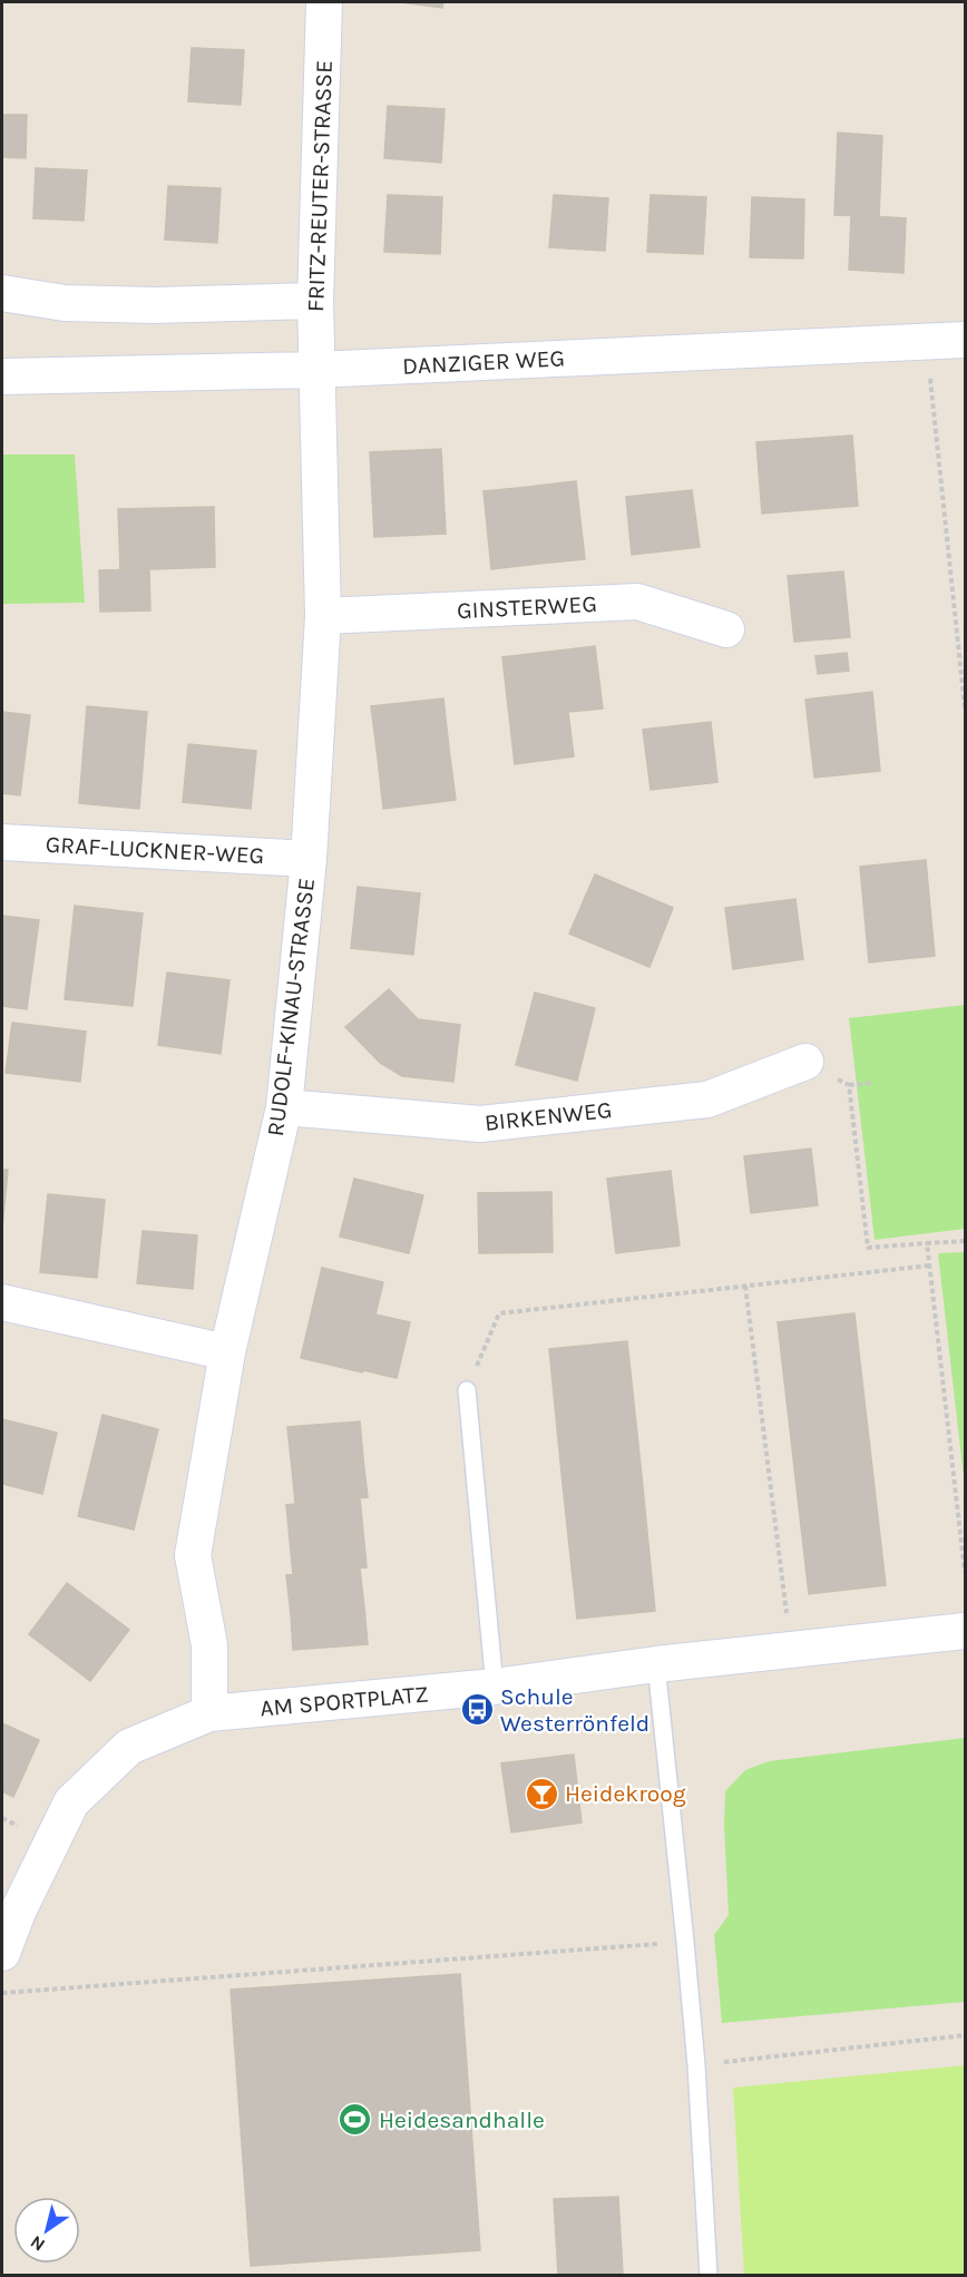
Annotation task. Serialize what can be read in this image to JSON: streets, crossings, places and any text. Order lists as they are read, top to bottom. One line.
{"streets":{"street":["FRITZ-REUTER-STRASSE","DANZIGER WEG","GINSTERWEG","GRAF-LUCKNER-WEG","RUDOLF-KINAU-STRASSE","BIRKENWEG","AM SPORTPLATZ"]},"crossings":[["FRITZ-REUTER-STRASSE","DANZIGER WEG"],["FRITZ-REUTER-STRASSE","RUDOLF-KINAU-STRASSE"],["DANZIGER WEG","RUDOLF-KINAU-STRASSE"],["GINSTERWEG","RUDOLF-KINAU-STRASSE"],["GRAF-LUCKNER-WEG","RUDOLF-KINAU-STRASSE"],["RUDOLF-KINAU-STRASSE","BIRKENWEG"],["RUDOLF-KINAU-STRASSE","AM SPORTPLATZ"]],"places":{"bus stop":["Schule Westerrönfeld"],"bar":["Heidekroog"],"sports":["Heidesandhalle"]},"north":"bottom left"}
